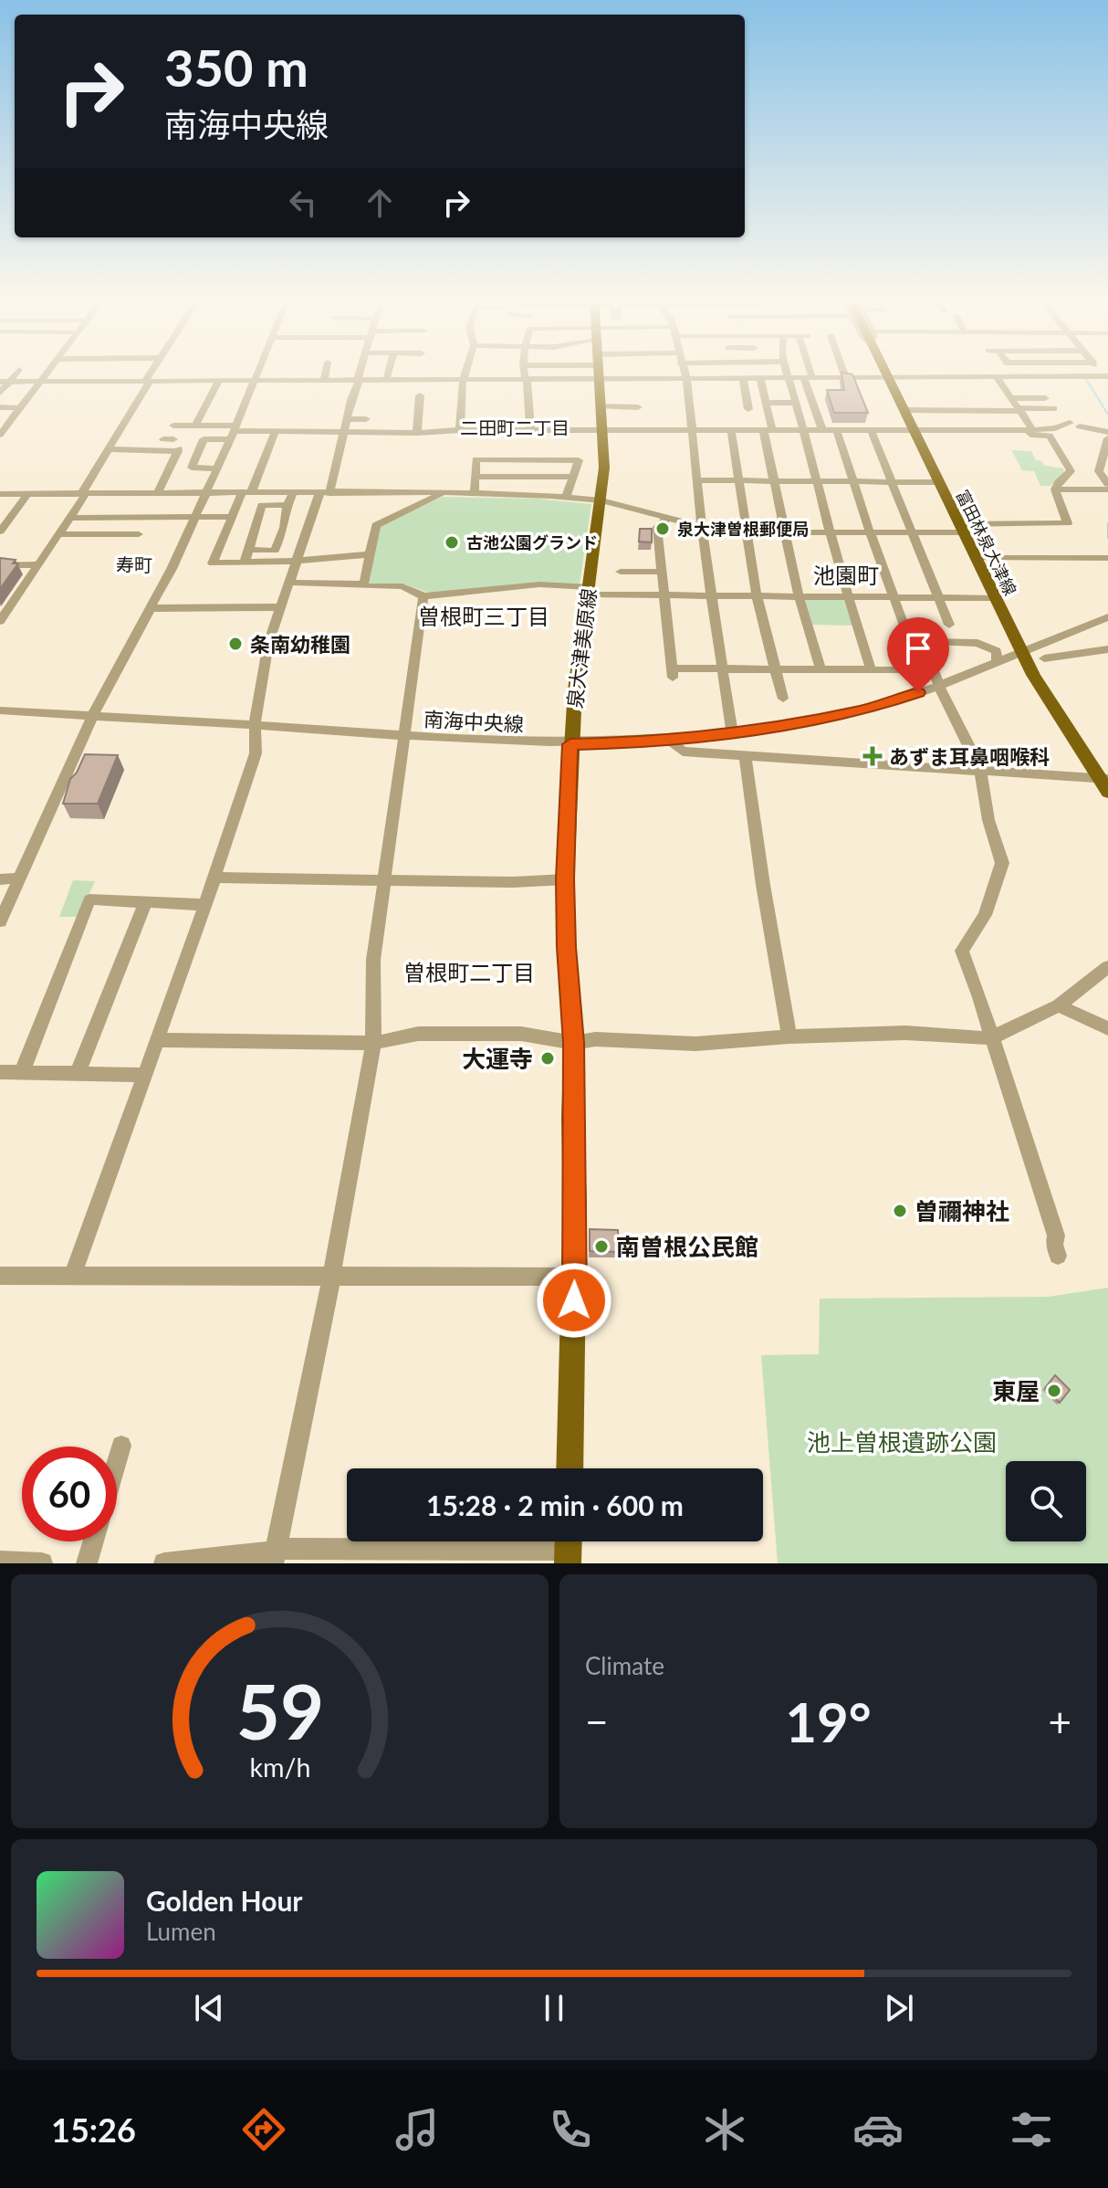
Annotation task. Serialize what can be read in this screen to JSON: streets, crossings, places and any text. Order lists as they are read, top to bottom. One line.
{"streets":{"main road":["富田林泉大津線","泉大津美原線"],"street":["南海中央線"]},"crossings":[["富田林泉大津線","南海中央線"],["泉大津美原線","南海中央線"]],"districts":["二田町二丁目","寿町","池園町","曽根町三丁目","曽根町二丁目"],"parks":["池上曽根遺跡公園"],"places":{"other":["泉大津曽根郵便局","古池公園グランド","条南幼稚園","大運寺","曽禰神社","南曽根公民館","東屋"],"health":["あずま耳鼻咽喉科"]},"page":{"turn":["350 m","南海中央線"],"limit":"60","trip":"15:28 · 2 min · 600 m","tile":"Climate","heat":["−","19°","+"],"song":["Golden Hour","Lumen"],"tabs":"15:26","gauge":["59","km/h"]}}
